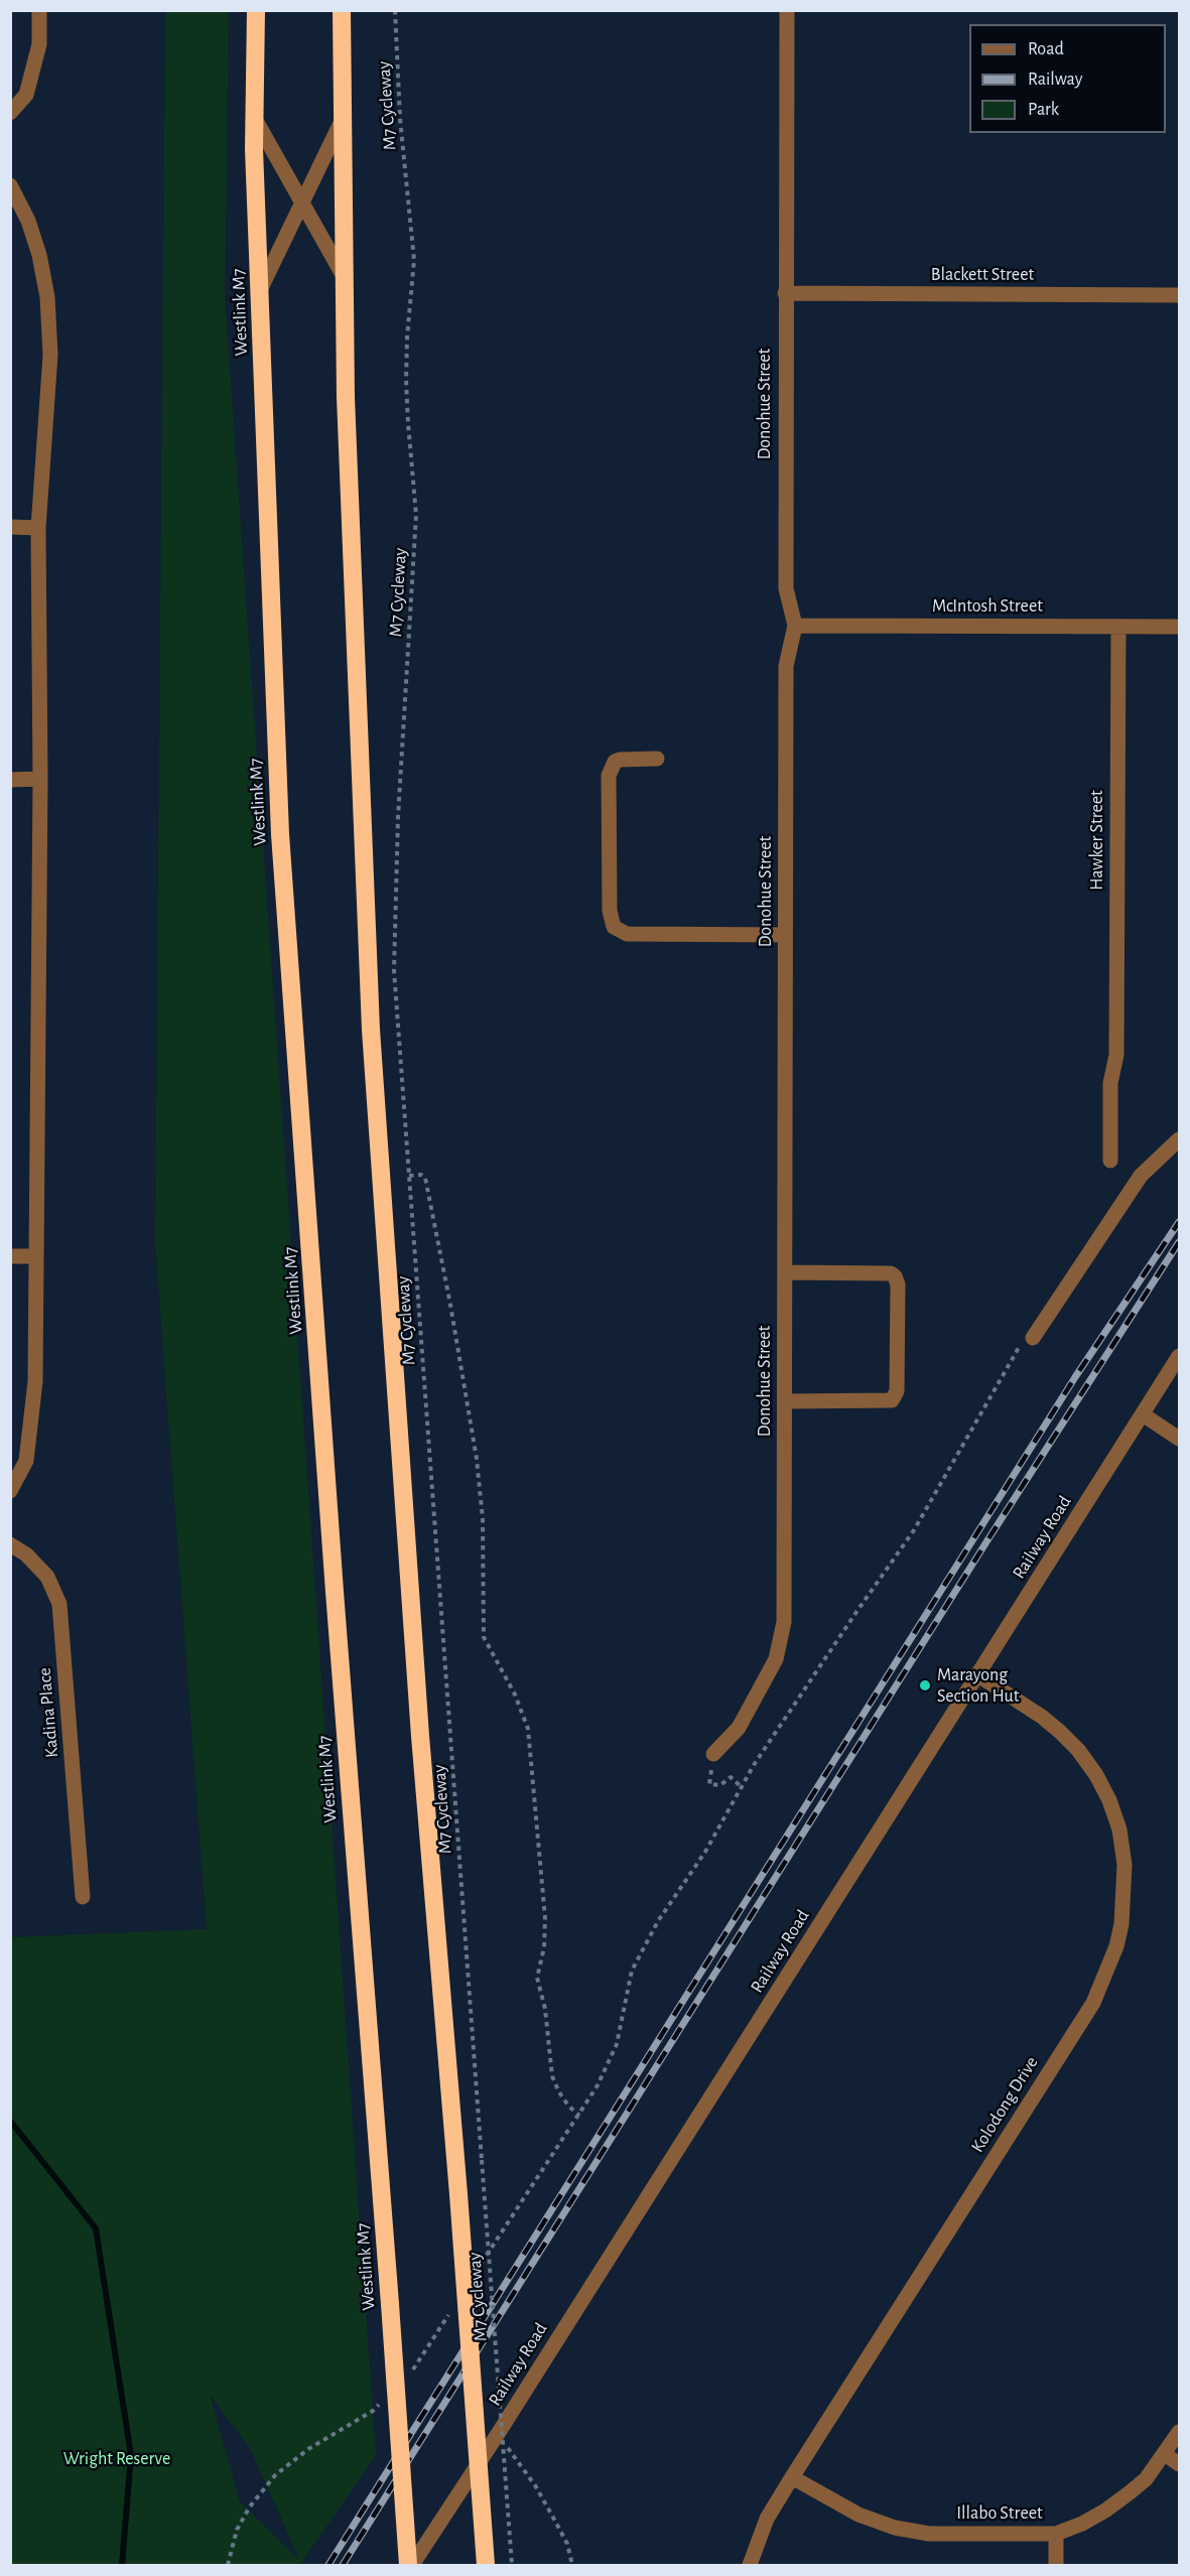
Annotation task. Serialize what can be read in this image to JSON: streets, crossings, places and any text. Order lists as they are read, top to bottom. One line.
{"streets":{"highway":["Westlink M7"],"street":["Blackett Street","Donohue Street","McIntosh Street","Hawker Street","Railway Road","Kadina Place","Kolodong Drive","Illabo Street"],"path":["M7 Cycleway"]},"crossings":[["Blackett Street","Donohue Street"],["Westlink M7","Railway Road"],["Donohue Street","McIntosh Street"],["McIntosh Street","Hawker Street"],["Railway Road","Kolodong Drive"],["Kolodong Drive","Illabo Street"]],"parks":["Wright Reserve"],"places":["Marayong Section Hut"],"legend":["Road","Railway","Park"]}
